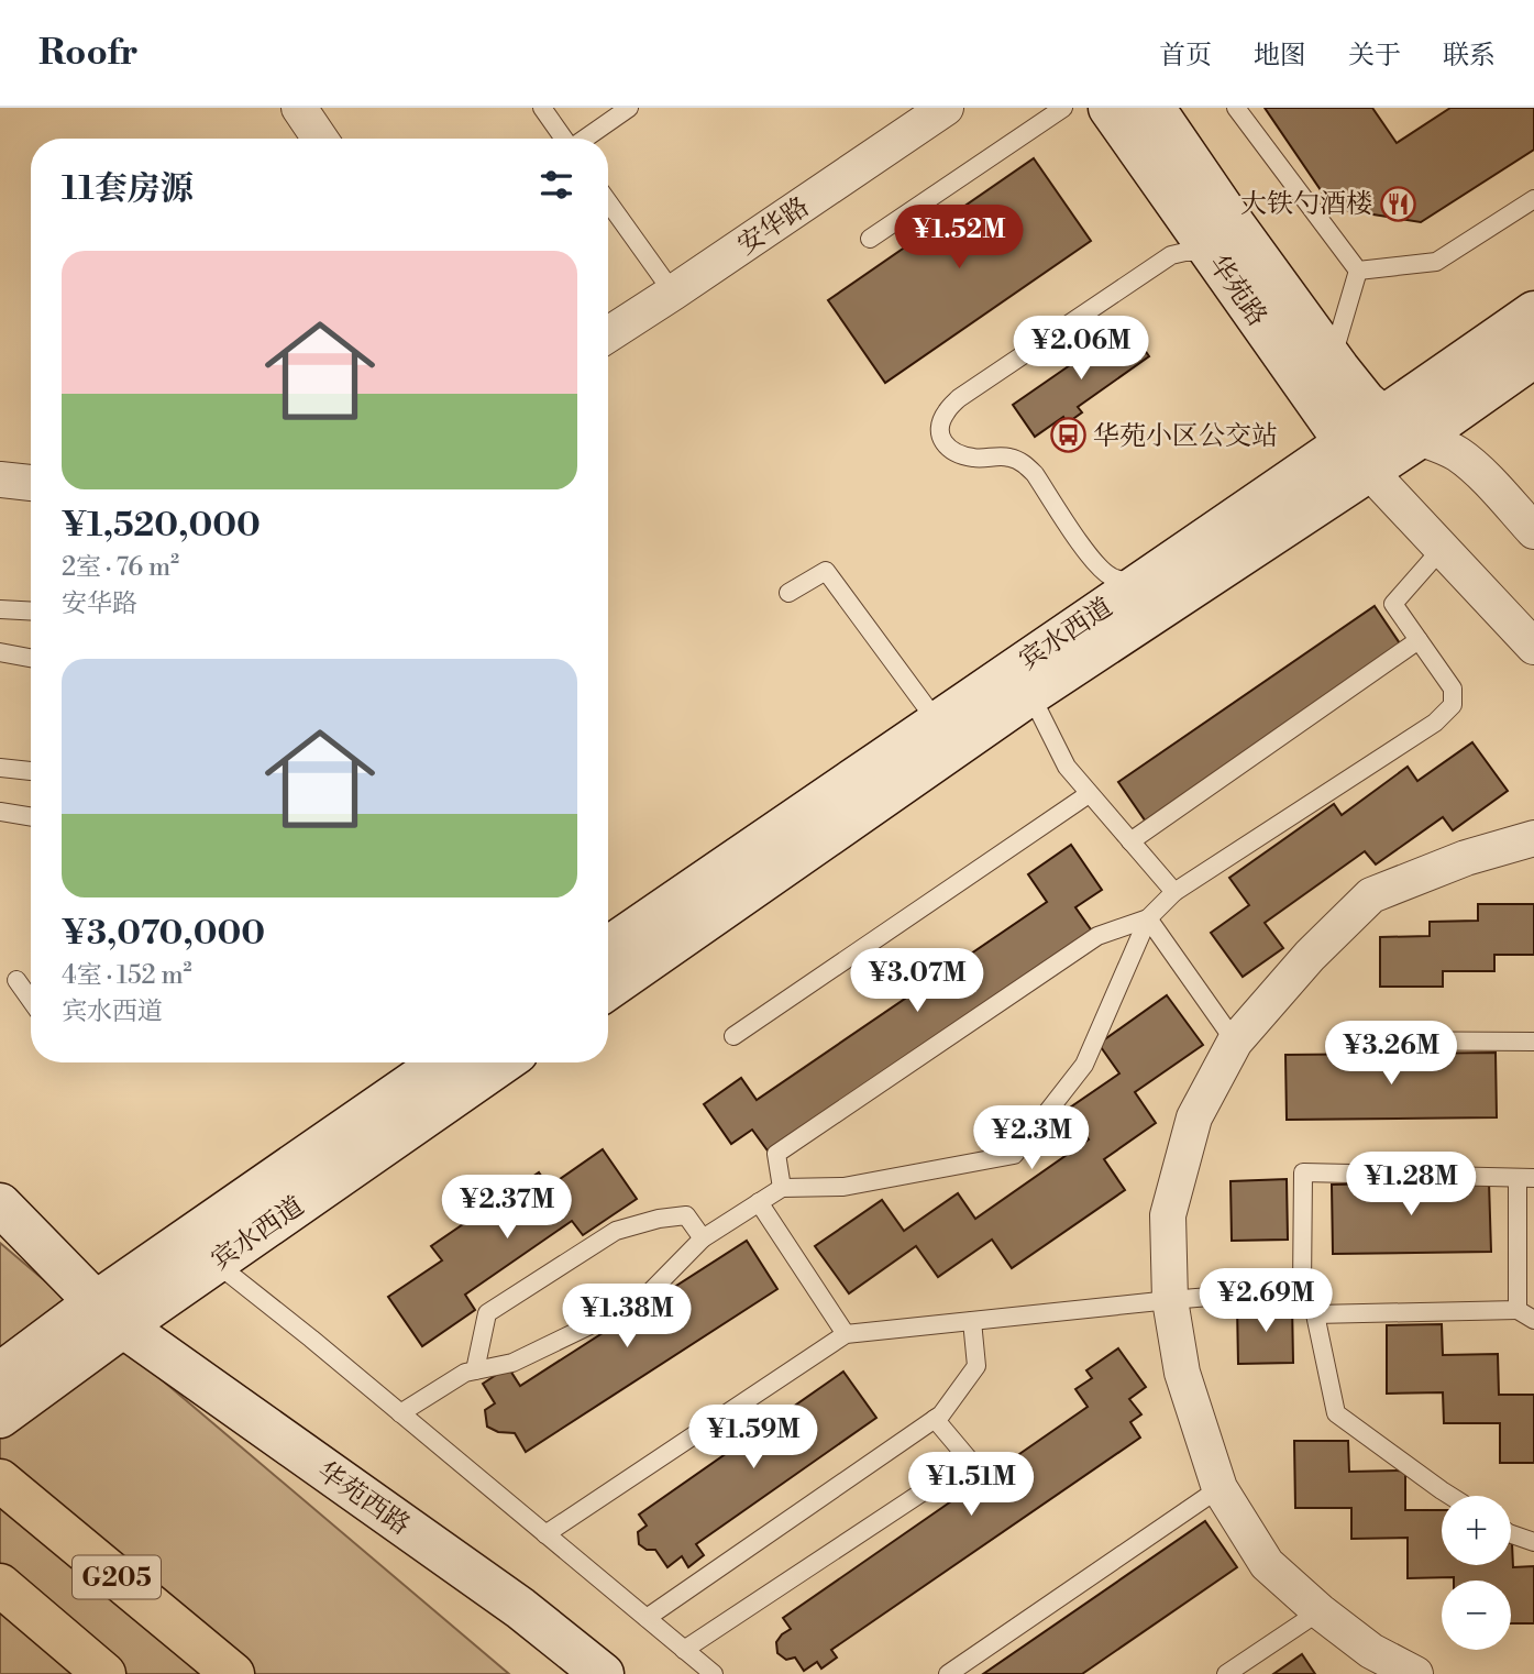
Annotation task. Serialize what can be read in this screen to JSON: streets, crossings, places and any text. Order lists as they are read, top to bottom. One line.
{"streets":{"highway":["G205"],"main road":["华苑路","宾水西道","华苑西路"],"street":["安华路"]},"crossings":[["华苑路","宾水西道"],["宾水西道","华苑西路"]],"places":{"restaurant":["大铁勺酒楼"],"bus stop":["华苑小区公交站"]},"page":{"header":"Roofr","nav":["首页","地图","关于","联系"],"heading":"11套房源","price":["¥1.52M","¥2.06M","¥3.07M","¥3.26M","¥2.3M","¥1.28M","¥2.37M","¥2.69M","¥1.38M","¥1.59M","¥1.51M"],"list":[{"name":"¥1,520,000","note":"2室 · 76 m² · 安华路"},{"name":"¥3,070,000","note":"4室 · 152 m² · 宾水西道"}],"map_buttons":["+","−"]}}
